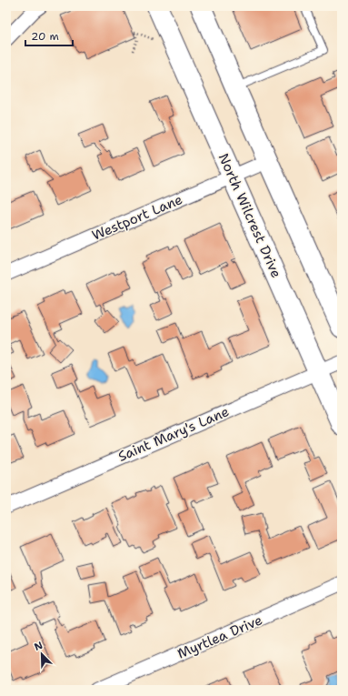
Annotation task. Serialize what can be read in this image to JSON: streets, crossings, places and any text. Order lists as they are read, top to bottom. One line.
{"streets":{"main road":["North Wilcrest Drive"],"street":["Westport Lane","Saint Mary's Lane","Myrtlea Drive"]},"crossings":[["North Wilcrest Drive","Westport Lane"],["North Wilcrest Drive","Saint Mary's Lane"]],"scale_bar":"20 m","north":"top left"}
